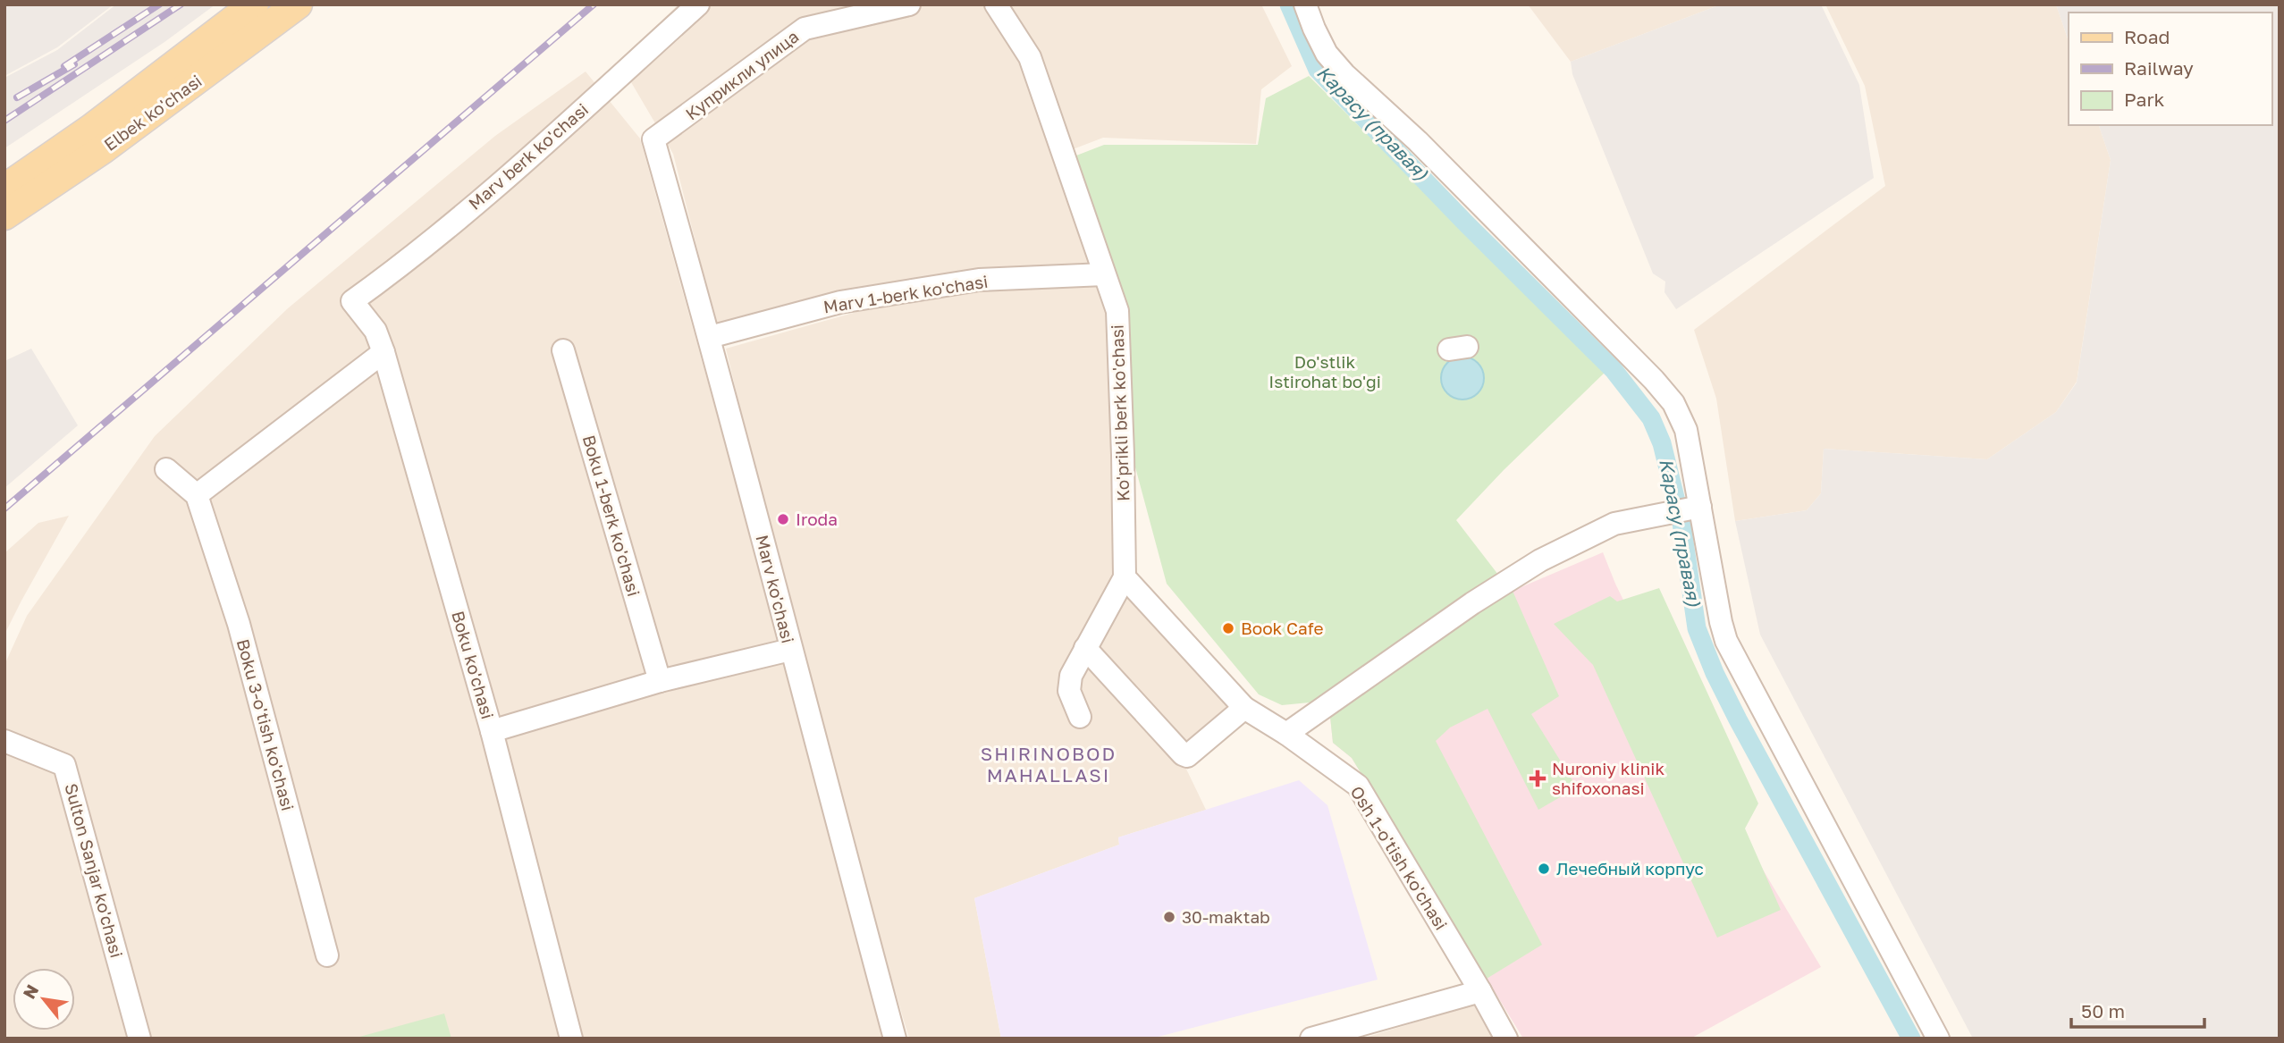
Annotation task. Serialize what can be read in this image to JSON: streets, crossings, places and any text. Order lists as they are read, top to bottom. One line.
{"streets":{"main road":["Elbek ko'chasi"],"street":["Куприкли улица","Marv berk ko'chasi","Marv 1-berk ko'chasi","Ko'prikli berk ko'chasi","Boku 1-berk ko'chasi","Marv ko'chasi","Boku ko'chasi","Boku 3-o'tish ko'chasi","Osh 1-o'tish ko'chasi","Sulton Sanjar ko'chasi"]},"crossings":[["Куприкли улица","Marv ko'chasi"],["Marv berk ko'chasi","Boku ko'chasi"],["Marv 1-berk ko'chasi","Ko'prikli berk ko'chasi"],["Marv 1-berk ko'chasi","Marv ko'chasi"],["Ko'prikli berk ko'chasi","Osh 1-o'tish ko'chasi"]],"districts":["SHIRINOBOD MAHALLASI"],"water":["Карасу (правая)"],"parks":["Do'stlik Istirohat bo'gi"],"places":{"other":["Iroda","Book Cafe","Лечебный корпус","30-maktab"],"health":["Nuroniy klinik shifoxonasi"]},"legend":["Road","Railway","Park"],"scale_bar":"50 m","north":"top left"}
